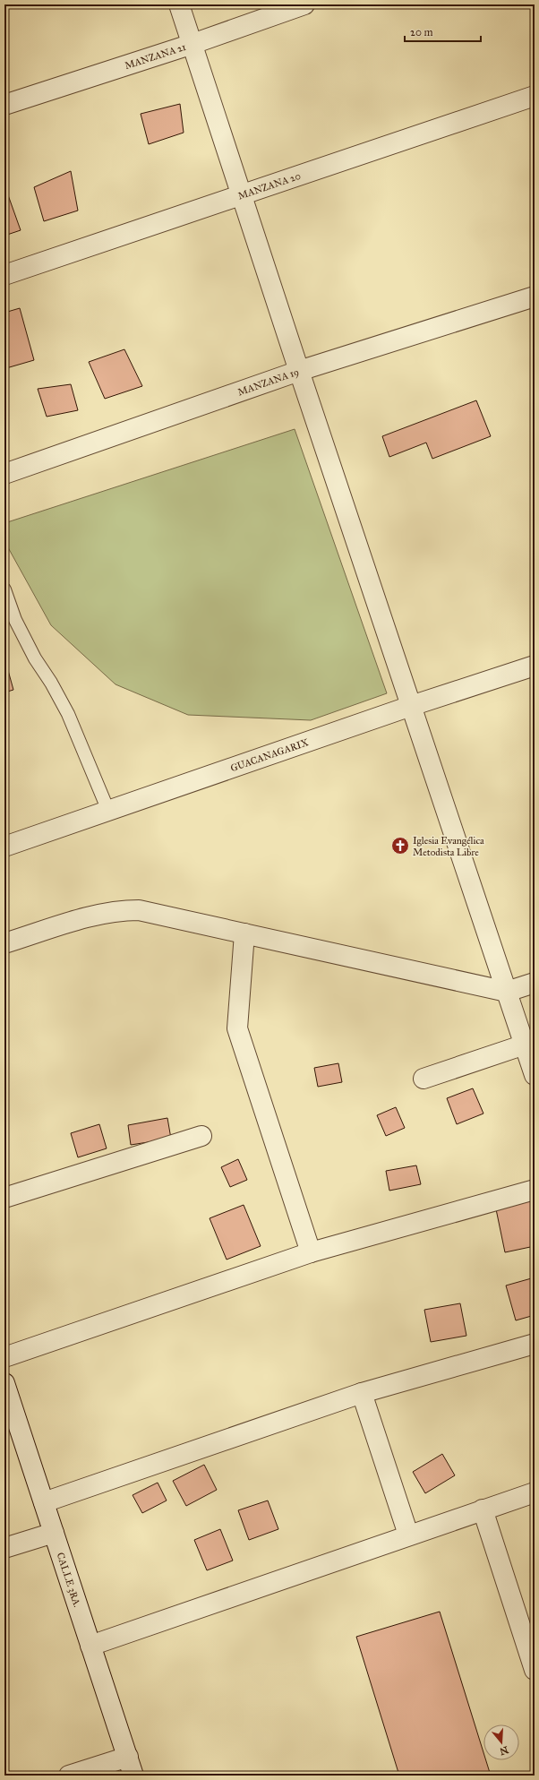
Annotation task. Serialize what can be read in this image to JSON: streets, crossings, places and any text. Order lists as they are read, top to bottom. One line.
{"streets":{"street":["MANZANA 21","MANZANA 20","MANZANA 19","GUACANAGARIX","CALLE 3RA."]},"places":{"church":["Iglesia Evangélica Metodista Libre"]},"scale_bar":"20 m","north":"bottom"}
